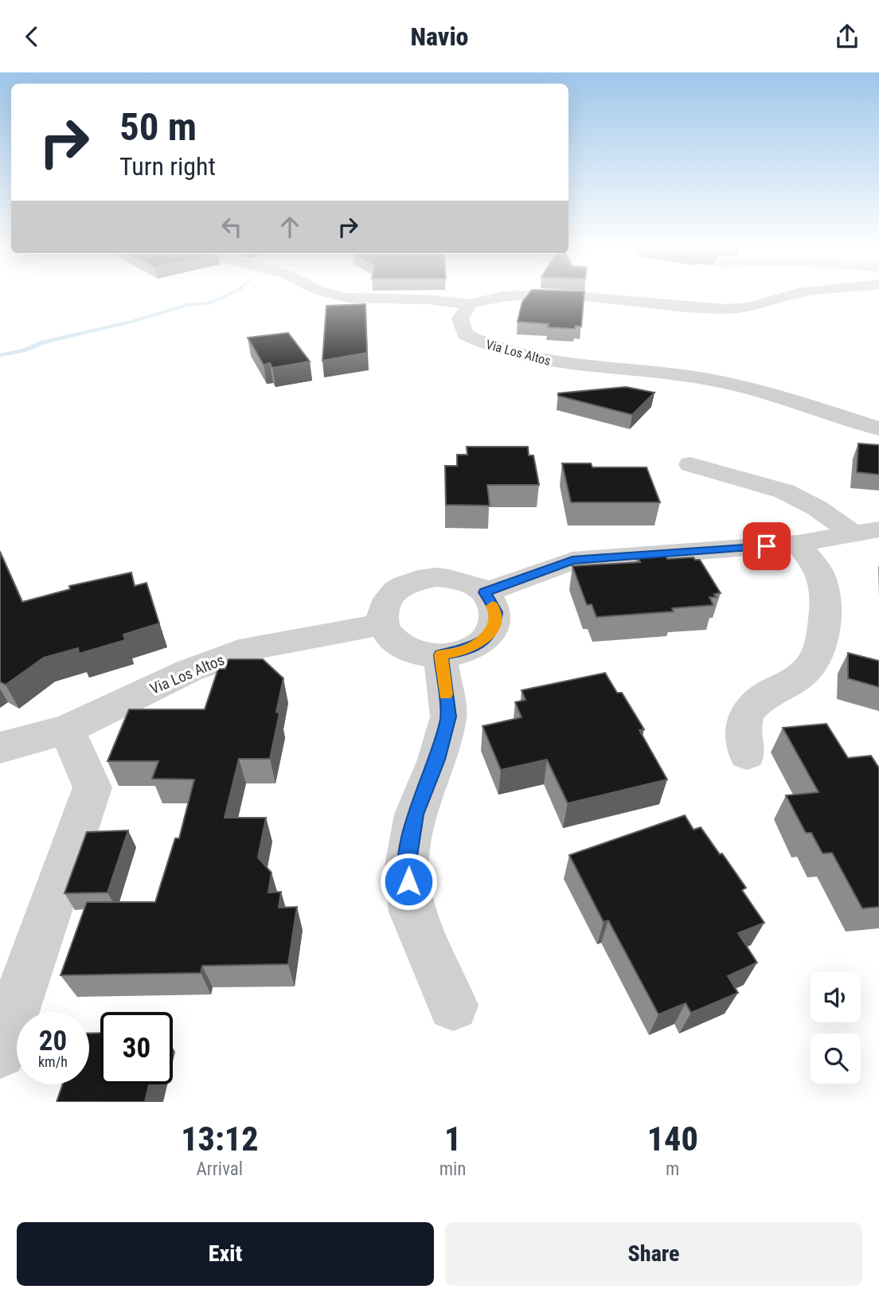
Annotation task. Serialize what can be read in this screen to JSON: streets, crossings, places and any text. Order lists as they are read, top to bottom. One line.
{"streets":{"street":["Via Los Altos"]},"page":{"header":"Navio","turn":["50 m","Turn right"],"speed":"20 km/h","limit":"30","eta":["13:12","Arrival","1","min","140","m"],"buttons":["Exit","Share"]}}
